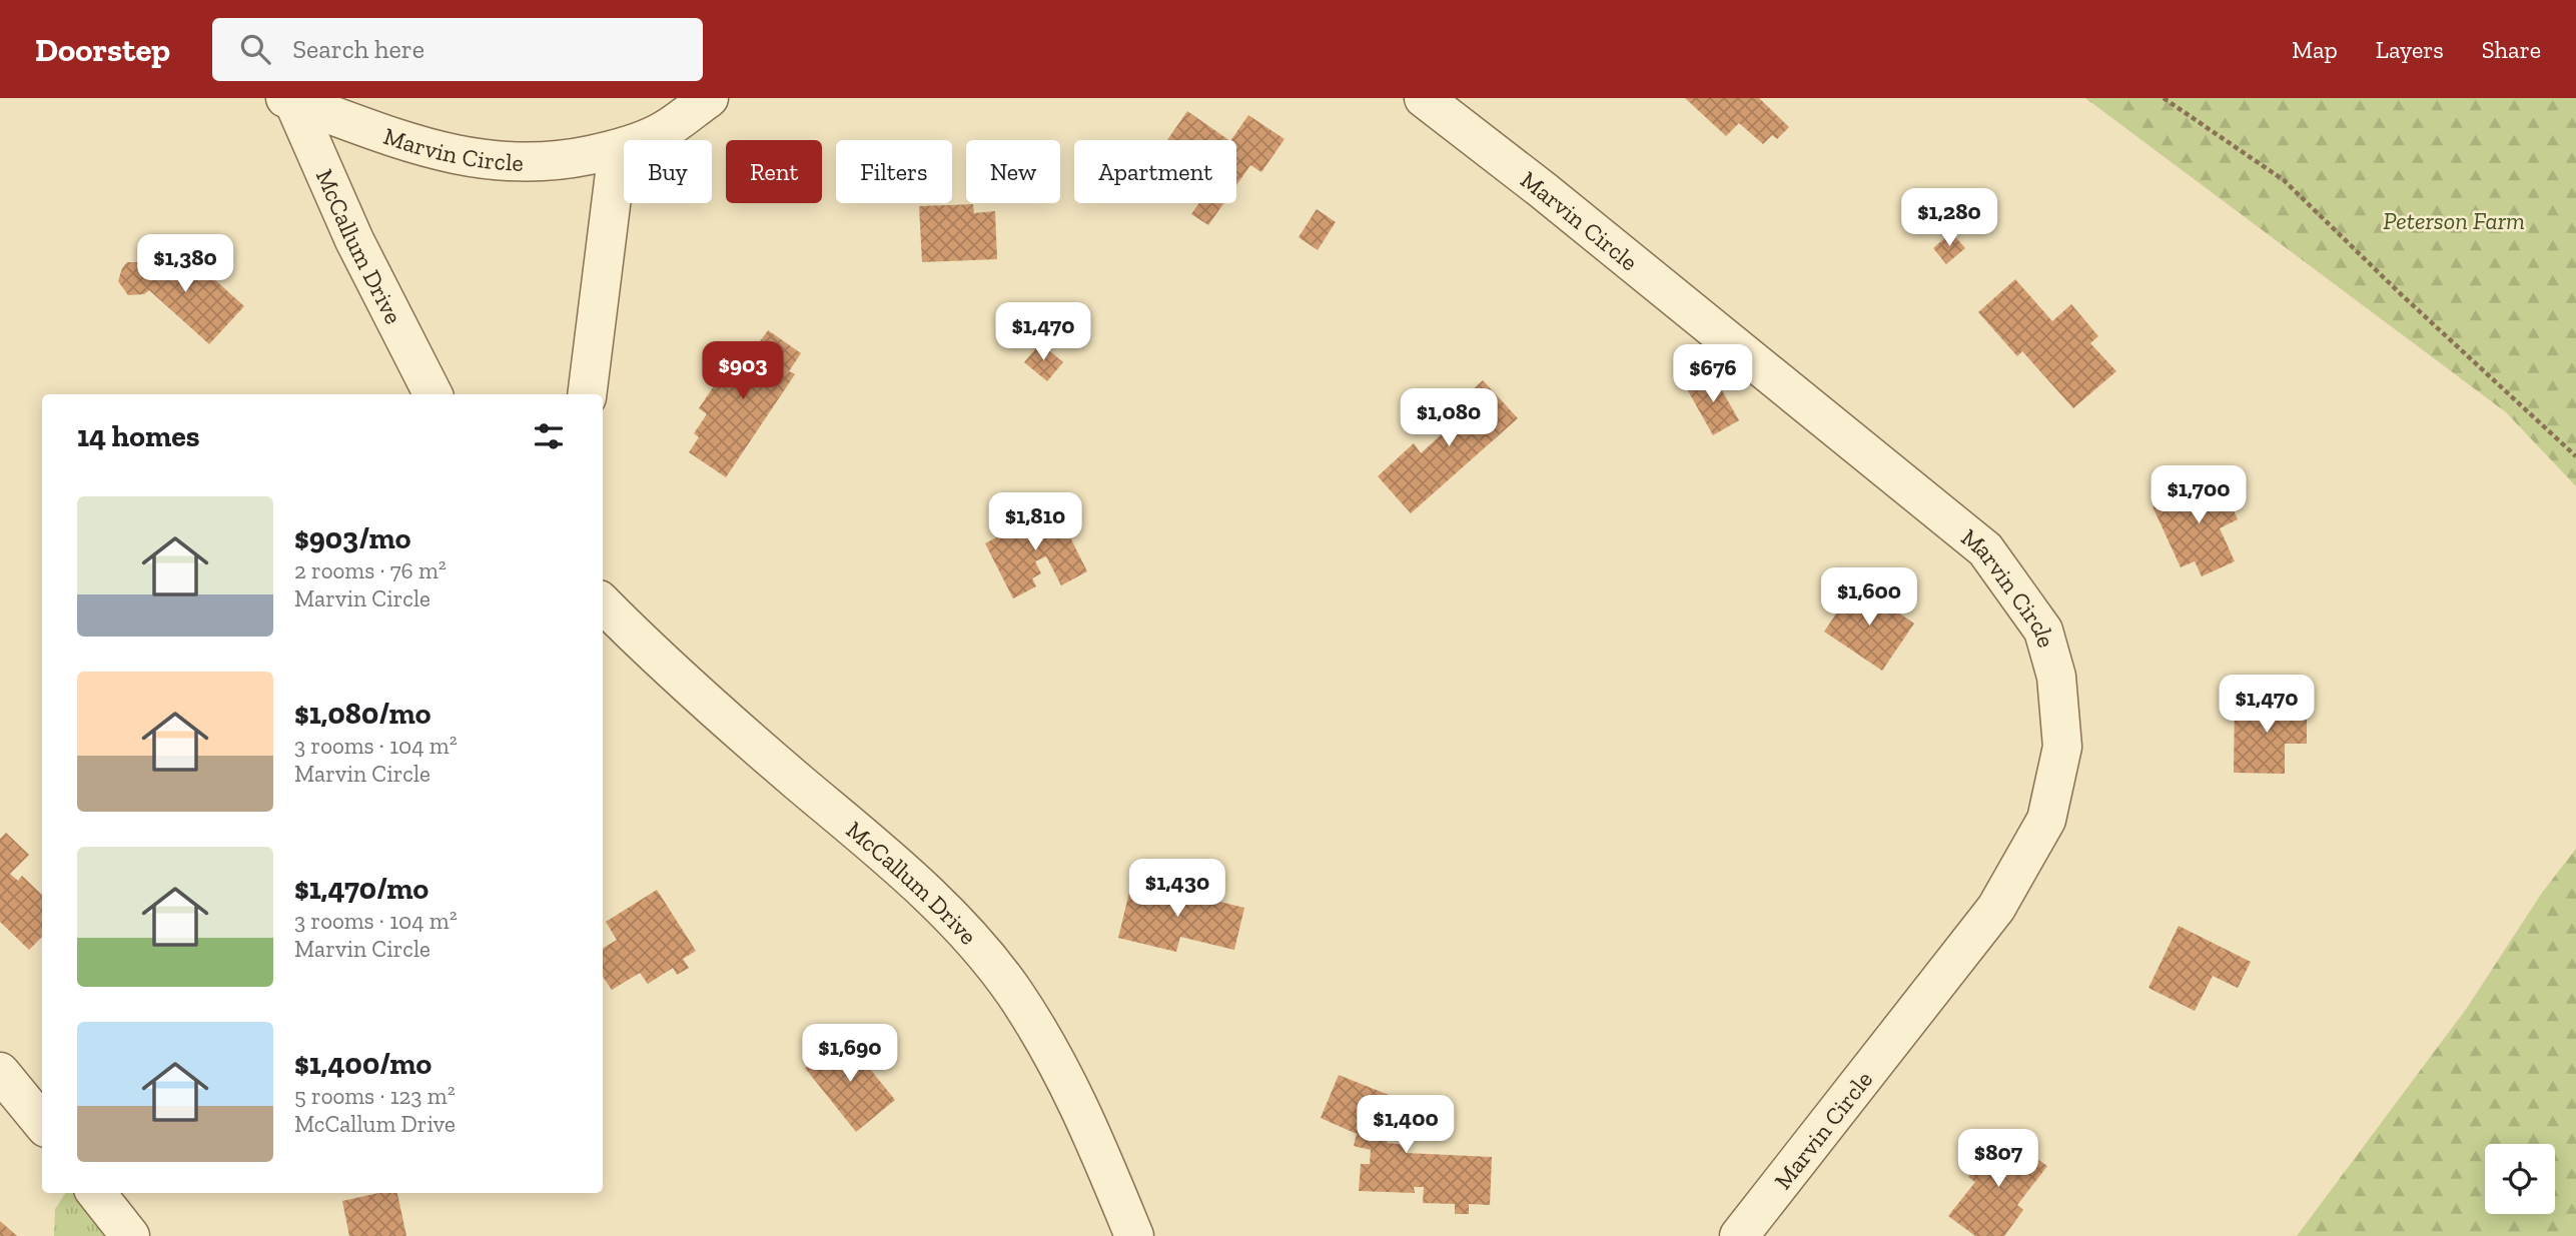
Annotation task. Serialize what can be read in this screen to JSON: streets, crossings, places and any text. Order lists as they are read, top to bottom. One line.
{"streets":{"street":["Marvin Circle","McCallum Drive"]},"crossings":[["Marvin Circle","McCallum Drive"]],"parks":["Peterson Farm"],"page":{"header":"Doorstep","search":"Search here","nav":["Map","Layers","Share"],"chip":["Buy","Rent","Filters","New","Apartment"],"price":["$1,280","$1,380","$1,470","$903","$676","$1,080","$1,700","$1,810","$1,600","$1,470","$1,430","$1,690","$1,400","$807"],"heading":"14 homes","list":[{"name":"$903/mo","note":"2 rooms · 76 m² · Marvin Circle"},{"name":"$1,080/mo","note":"3 rooms · 104 m² · Marvin Circle"},{"name":"$1,470/mo","note":"3 rooms · 104 m² · Marvin Circle"},{"name":"$1,400/mo","note":"5 rooms · 123 m² · McCallum Drive"}]}}
